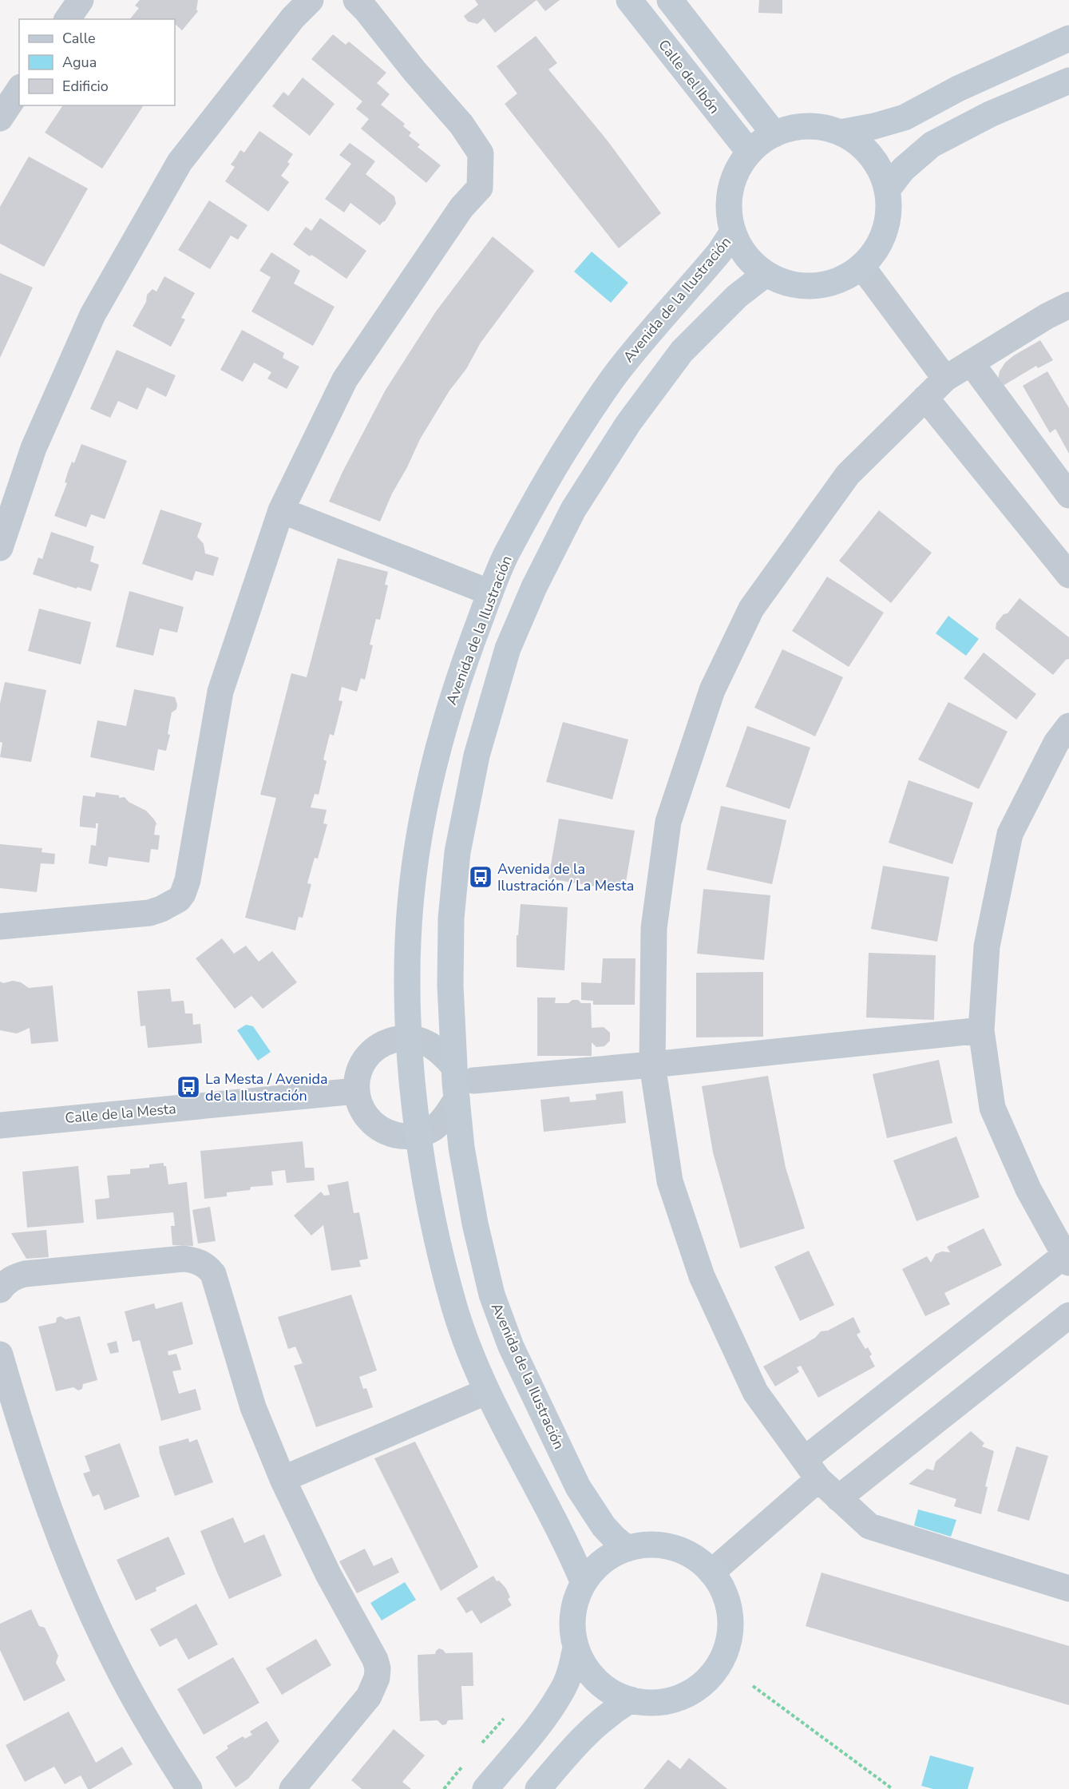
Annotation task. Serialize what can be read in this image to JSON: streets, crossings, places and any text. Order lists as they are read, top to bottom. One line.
{"streets":{"street":["Calle del Ibón","Avenida de la Ilustración","Calle de la Mesta"]},"crossings":[["Calle del Ibón","Avenida de la Ilustración"]],"places":{"bus stop":["Avenida de la Ilustración / La Mesta","La Mesta / Avenida de la Ilustración"]},"legend":["Calle","Agua","Edificio"]}
